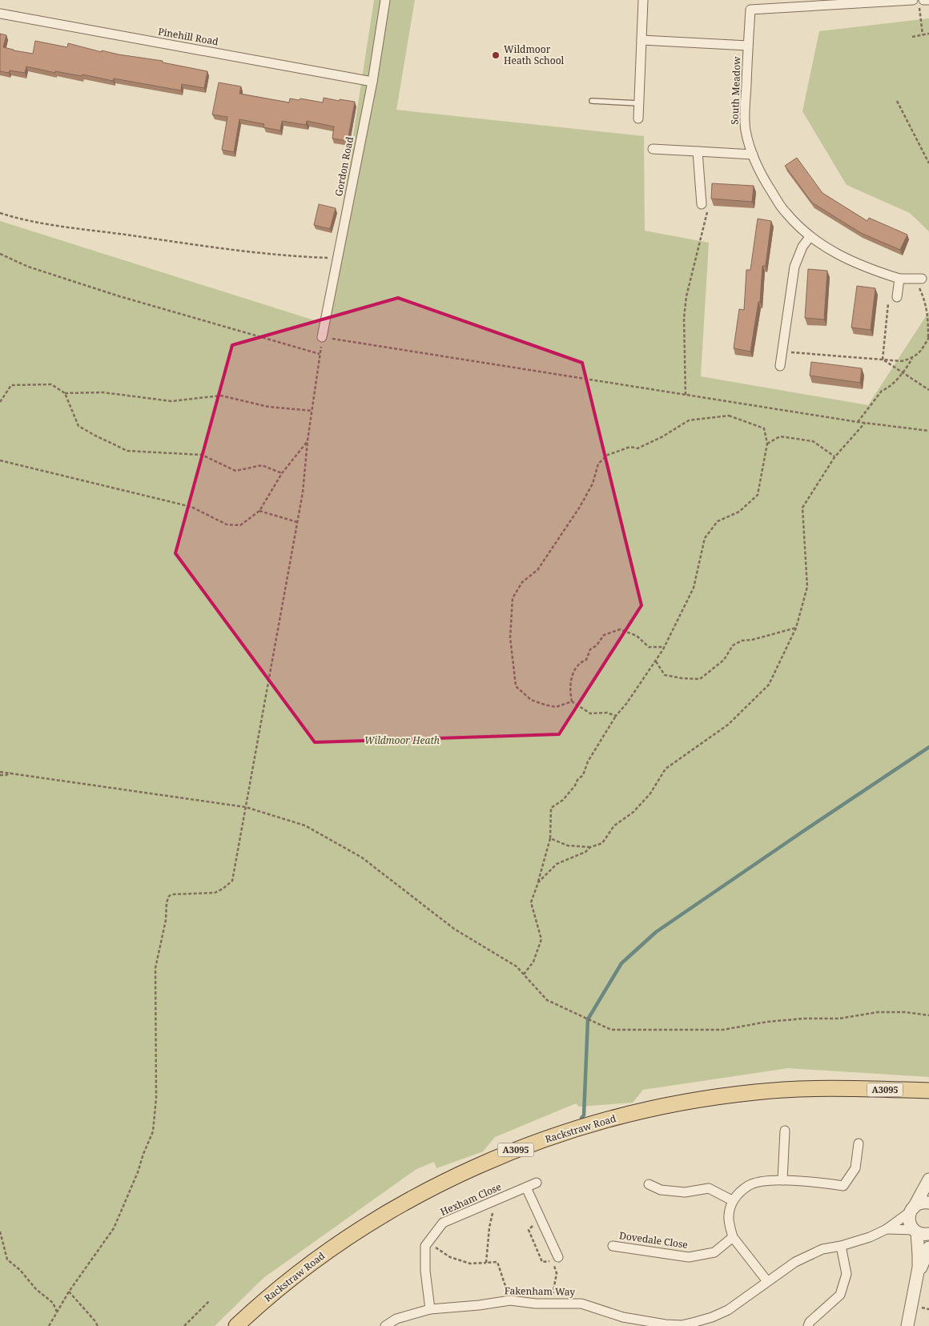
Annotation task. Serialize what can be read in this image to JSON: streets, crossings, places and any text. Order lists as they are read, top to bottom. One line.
{"streets":{"main road":["A3095","Rackstraw Road"],"street":["Pinehill Road","South Meadow","Gordon Road","Hexham Close","Dovedale Close","Fakenham Way"]},"crossings":[["Pinehill Road","Gordon Road"]],"parks":["Wildmoor Heath"],"places":["Wildmoor Heath School"]}
